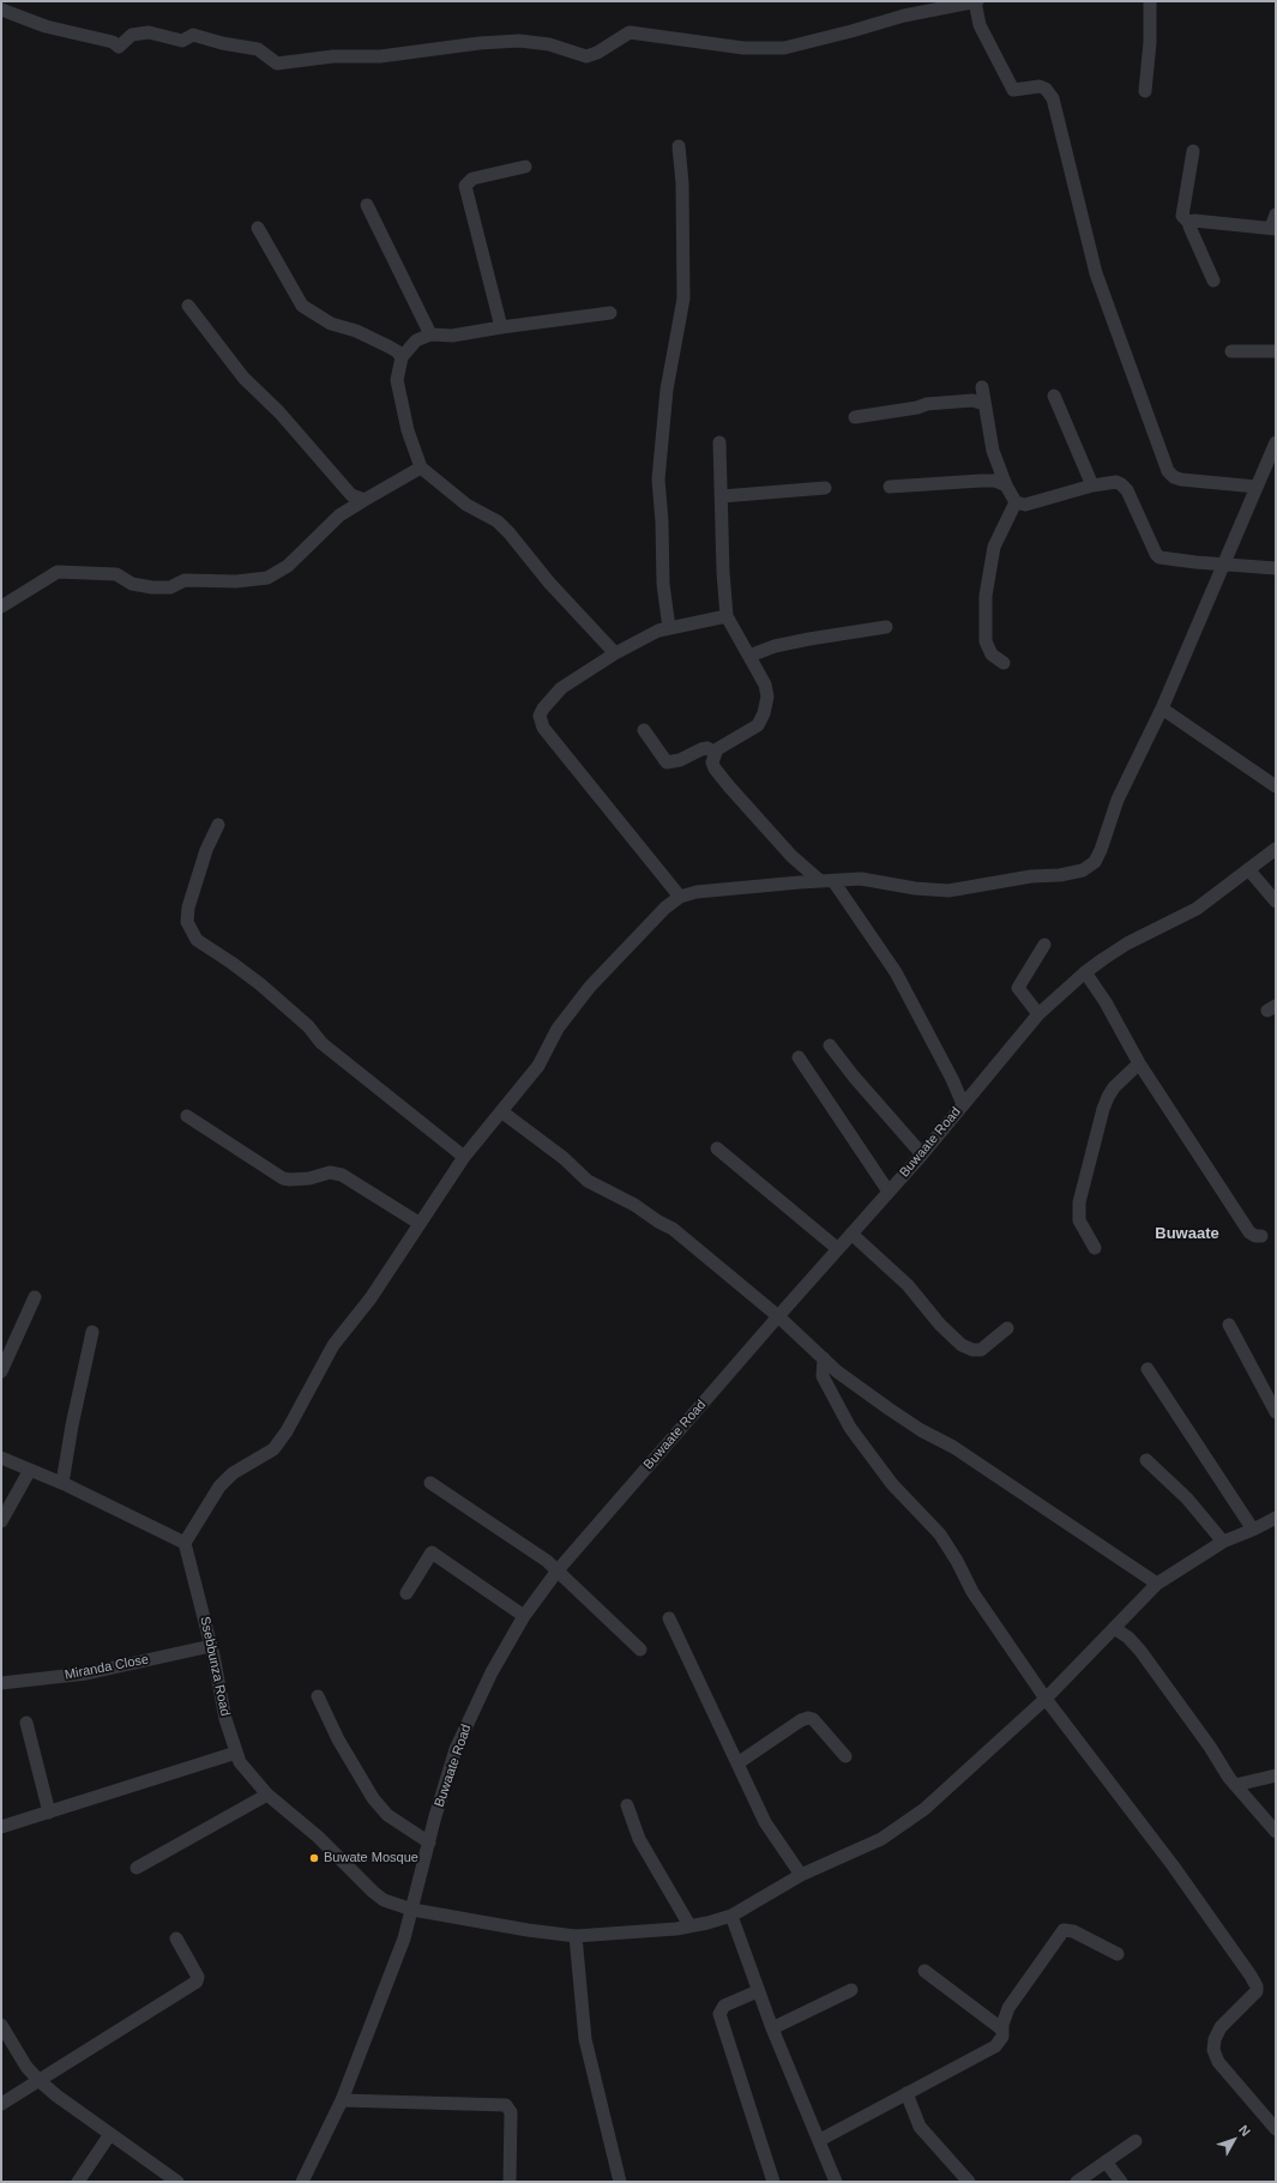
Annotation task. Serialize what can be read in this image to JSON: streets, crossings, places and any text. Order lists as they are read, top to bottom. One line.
{"streets":{"street":["Buwaate Road","Ssebbunza Road","Miranda Close"]},"crossings":[["Buwaate Road","Ssebbunza Road"],["Ssebbunza Road","Miranda Close"]],"districts":["Buwaate"],"places":["Buwate Mosque"],"north":"top right"}
